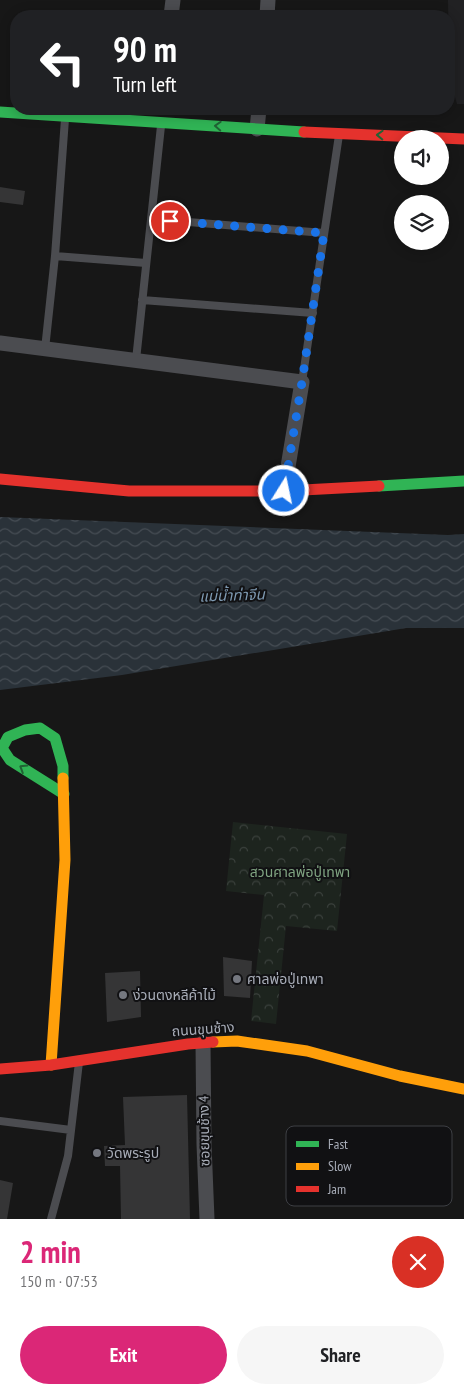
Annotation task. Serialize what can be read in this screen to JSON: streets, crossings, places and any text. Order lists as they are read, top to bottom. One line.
{"streets":{"street":["ถนนขุนช้าง","ซอยขุนช้าง 4"]},"crossings":[["ถนนขุนช้าง","ซอยขุนช้าง 4"]],"water":["แม่น้ำท่าจีน"],"parks":["สวนศาลพ่อปู่เทพา"],"places":["ศาลพ่อปู่เทพา","ง่วนตงหลีค้าไม้","วัดพระรูป"],"legend":["Fast","Slow","Jam"],"page":{"turn":["90 m","Turn left"],"heading":["2 min","150 m · 07:53"],"buttons":["Exit","Share"]}}
